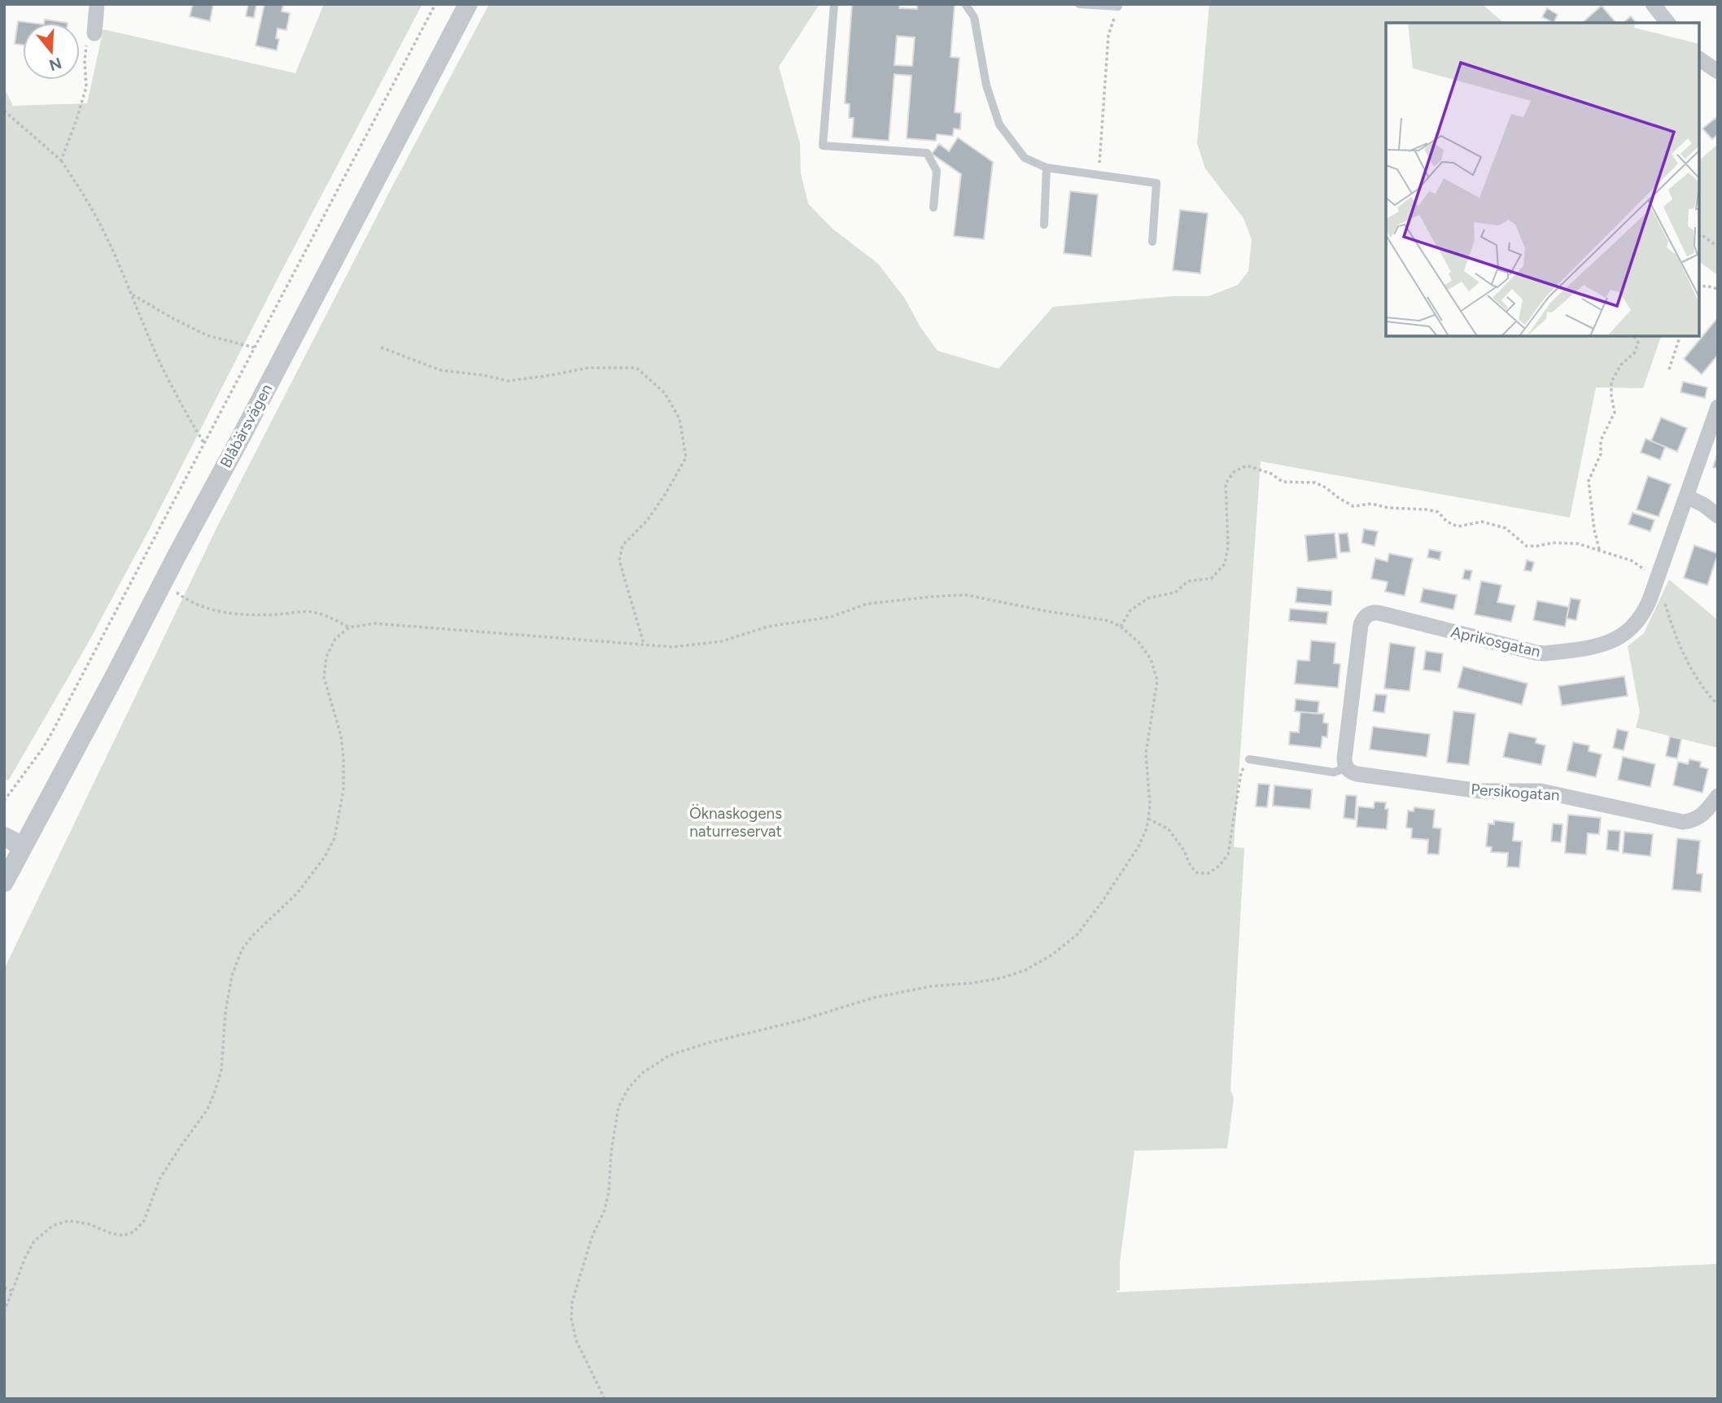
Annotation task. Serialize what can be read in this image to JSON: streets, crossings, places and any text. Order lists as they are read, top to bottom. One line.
{"streets":{"street":["Blåbärsvägen","Aprikosgatan","Persikogatan"]},"crossings":[["Aprikosgatan","Persikogatan"]],"parks":["Öknaskogens naturreservat"],"north":"bottom"}
